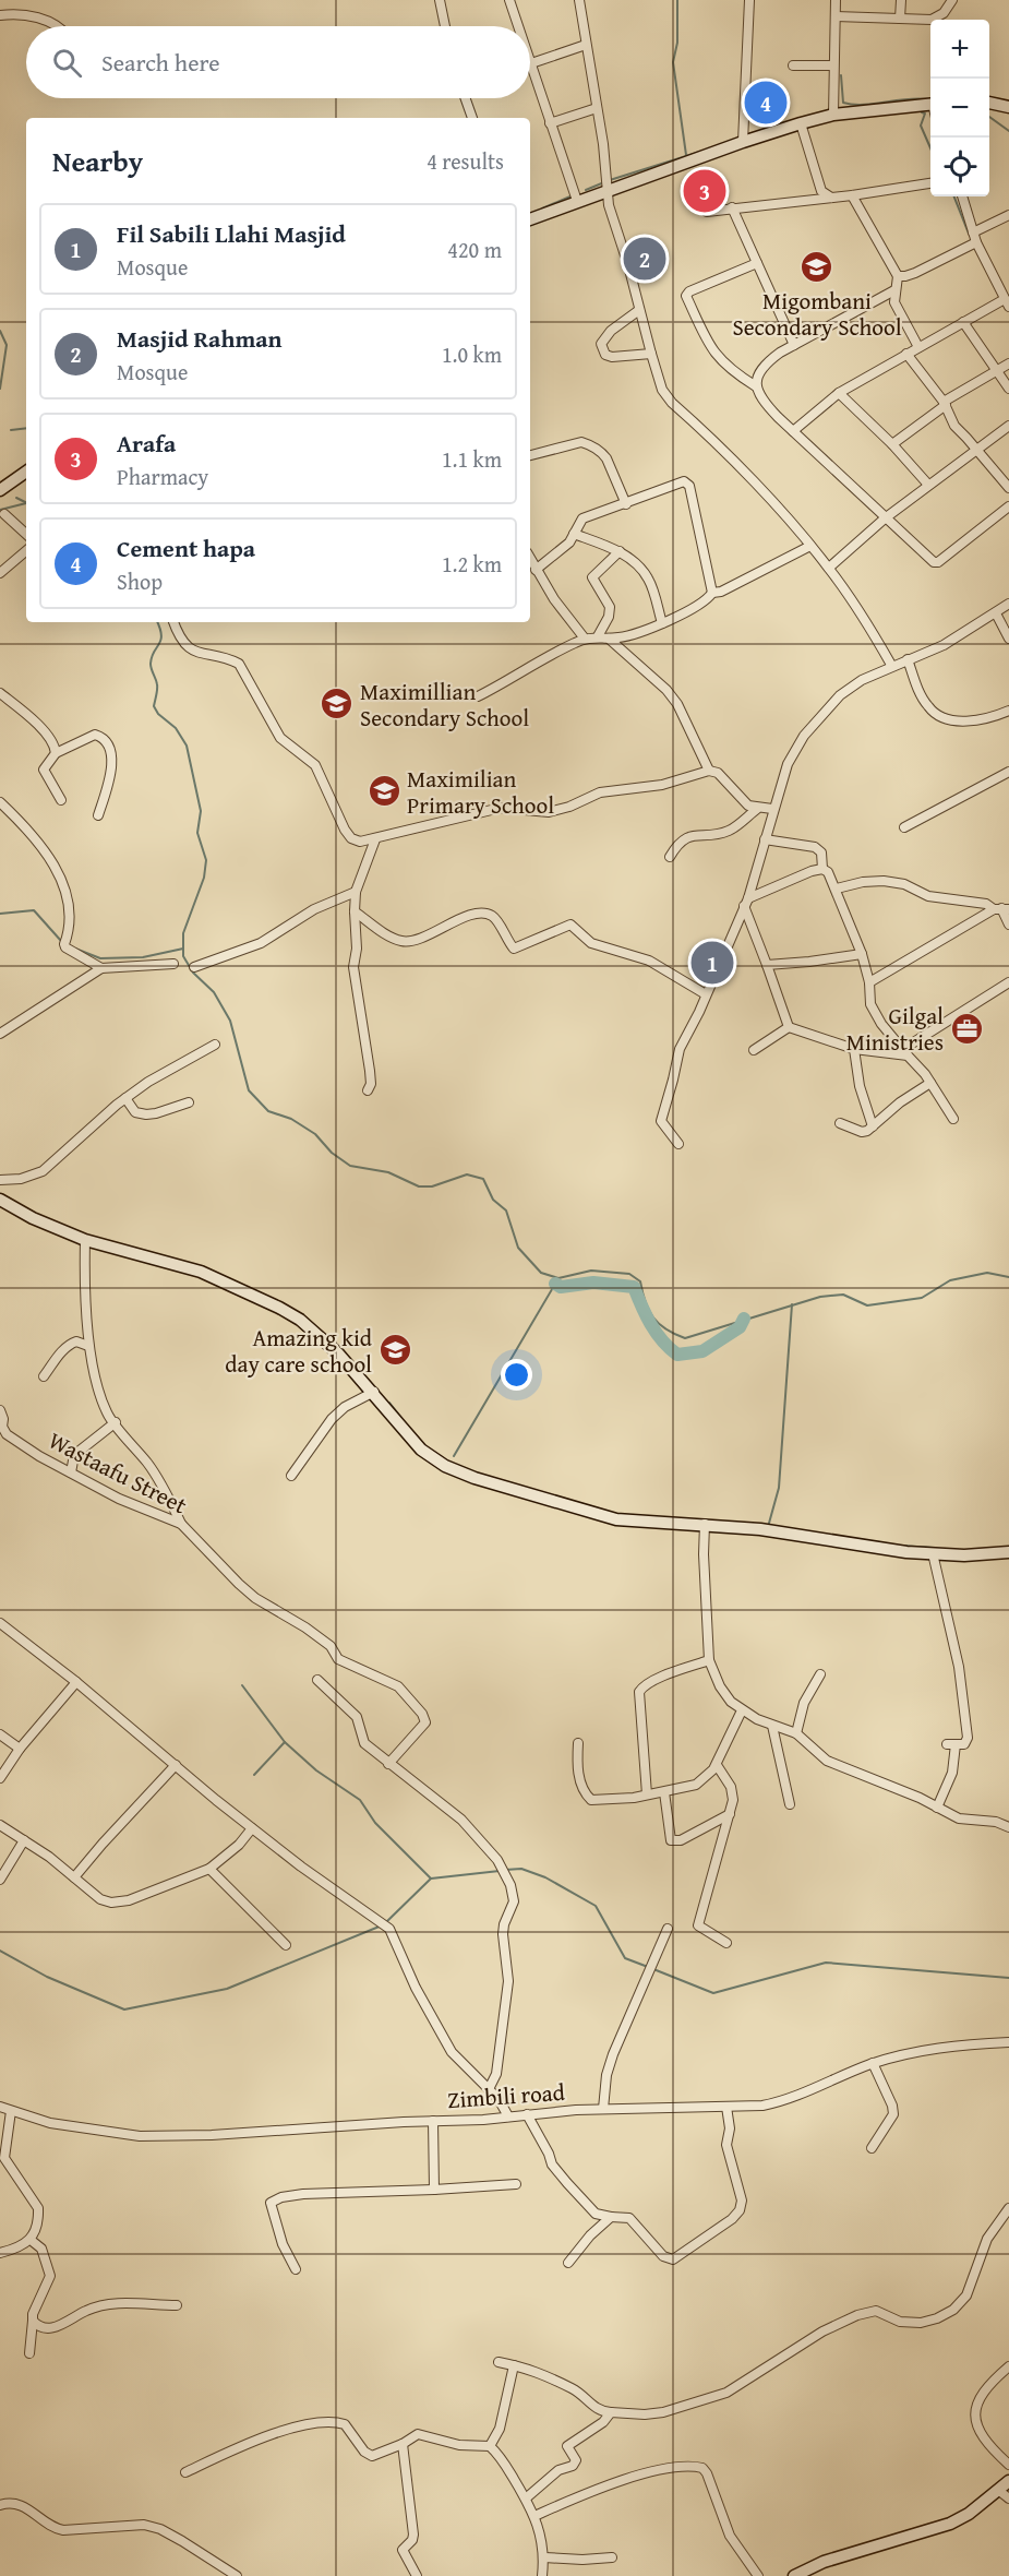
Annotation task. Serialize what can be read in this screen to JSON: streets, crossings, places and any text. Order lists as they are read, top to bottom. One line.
{"streets":{"street":["Wastaafu Street","Zimbili road"]},"places":{"school or university":["Migombani Secondary School","Maximillian Secondary School","Maximilian Primary School","Amazing kid day care school"],"office":["Gilgal Ministries"]},"page":{"map_buttons":["+","−"],"search":"Search here","pins":["4","3","2","1"],"heading":["Nearby","4 results"],"list":[{"mark":"1","name":"Fil Sabili Llahi Masjid","note":"Mosque","value":"420 m"},{"mark":"2","name":"Masjid Rahman","note":"Mosque","value":"1.0 km"},{"mark":"3","name":"Arafa","note":"Pharmacy","value":"1.1 km"},{"mark":"4","name":"Cement hapa","note":"Shop","value":"1.2 km"}]}}
